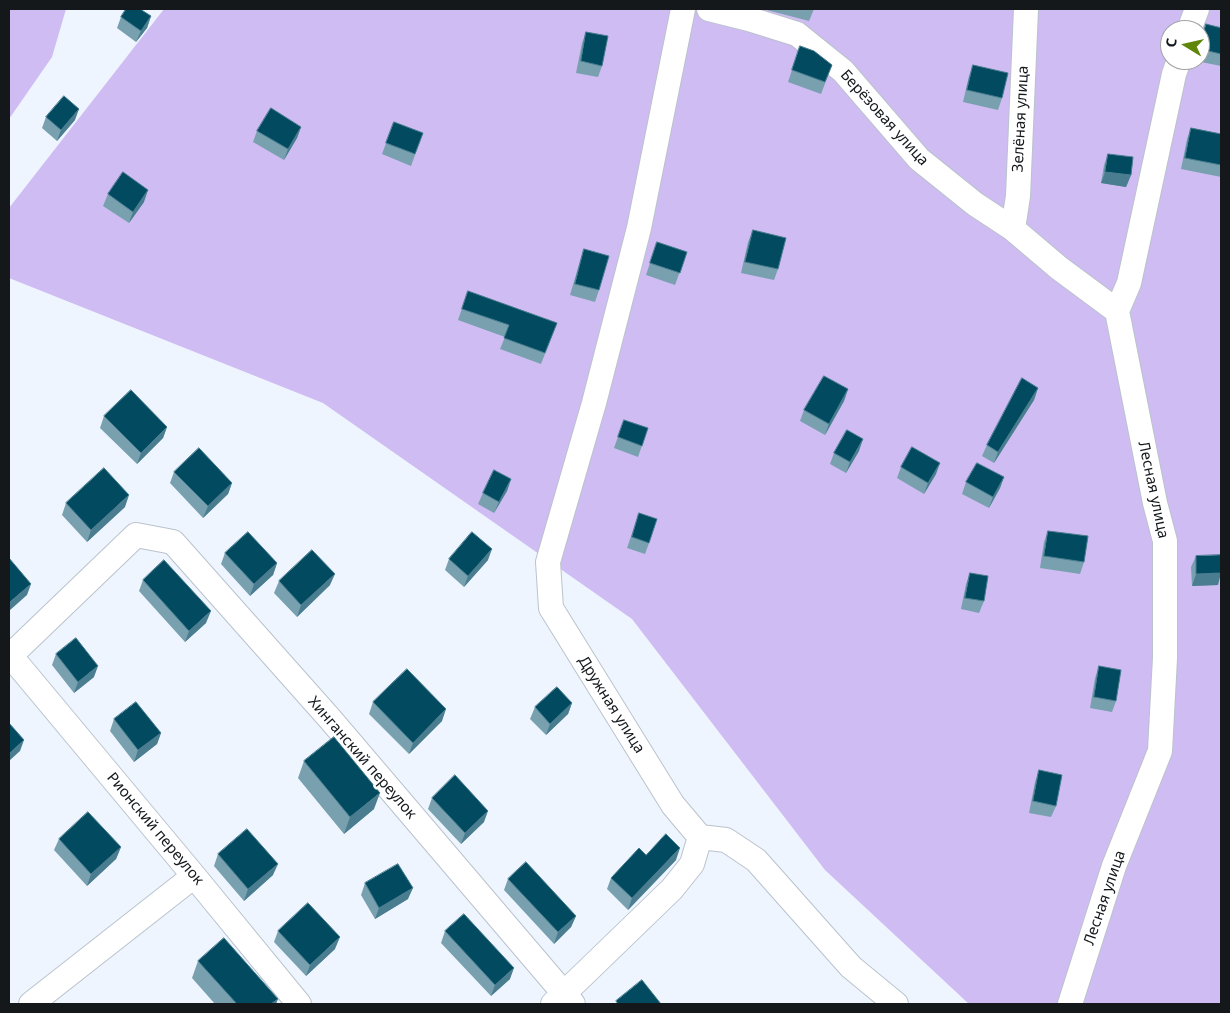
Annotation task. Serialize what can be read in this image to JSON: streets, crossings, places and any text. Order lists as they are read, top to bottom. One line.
{"streets":{"street":["Берёзовая улица","Зелёная улица","Лесная улица","Дружная улица","Хинганский переулок","Рионский переулок"]},"crossings":[["Берёзовая улица","Зелёная улица"],["Берёзовая улица","Лесная улица"],["Хинганский переулок","Рионский переулок"]],"north":"left"}
